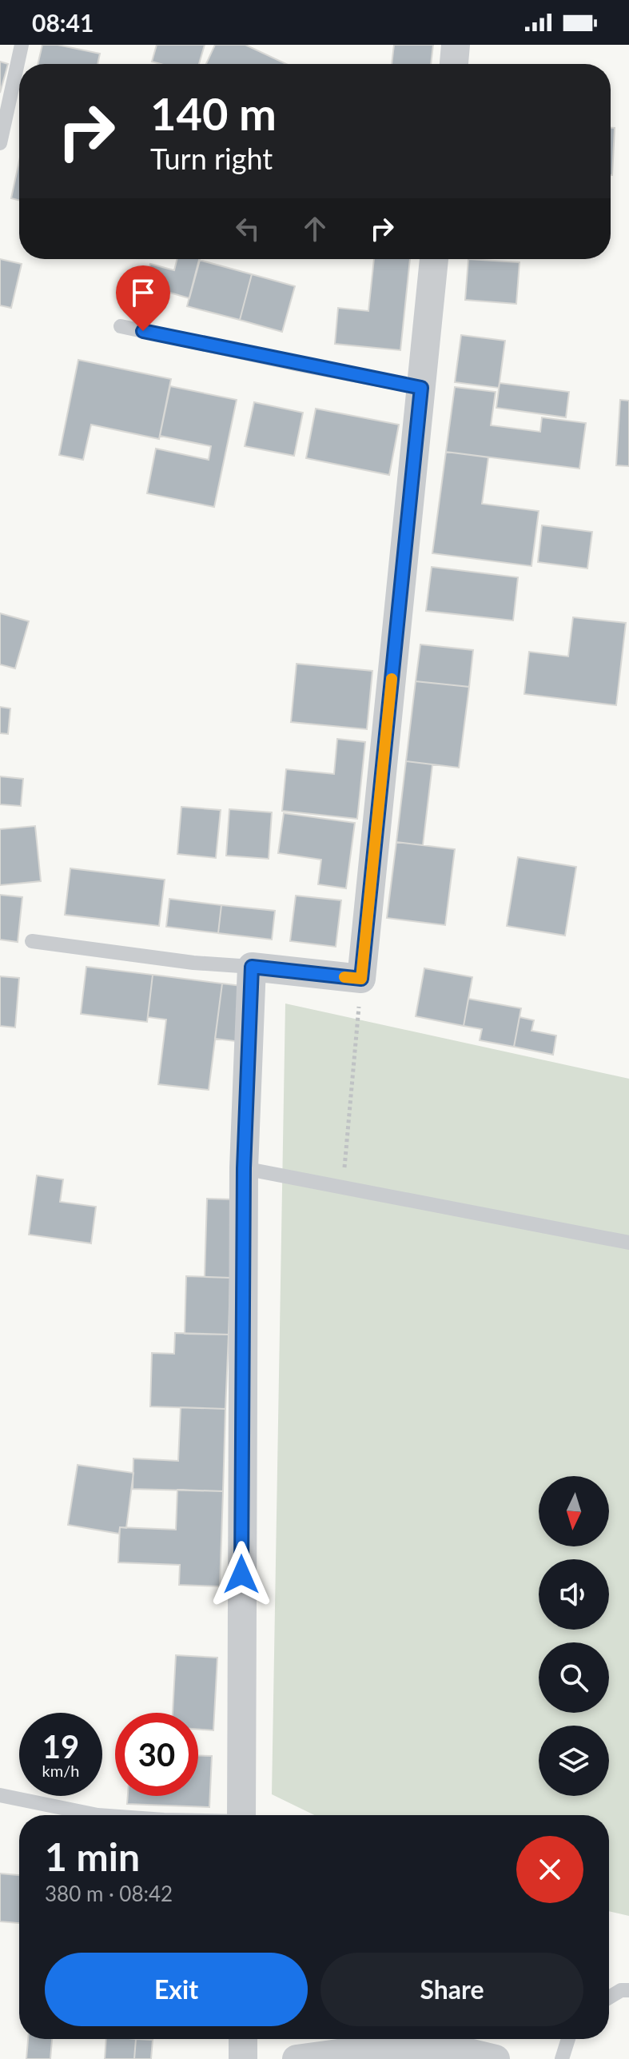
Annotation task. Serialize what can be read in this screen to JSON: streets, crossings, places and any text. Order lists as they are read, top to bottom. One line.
{"north":"bottom","page":{"status":"08:41","turn":["140 m","Turn right"],"speed":"19 km/h","limit":"30","heading":["1 min","380 m · 08:42"],"buttons":["Exit","Share"]}}
